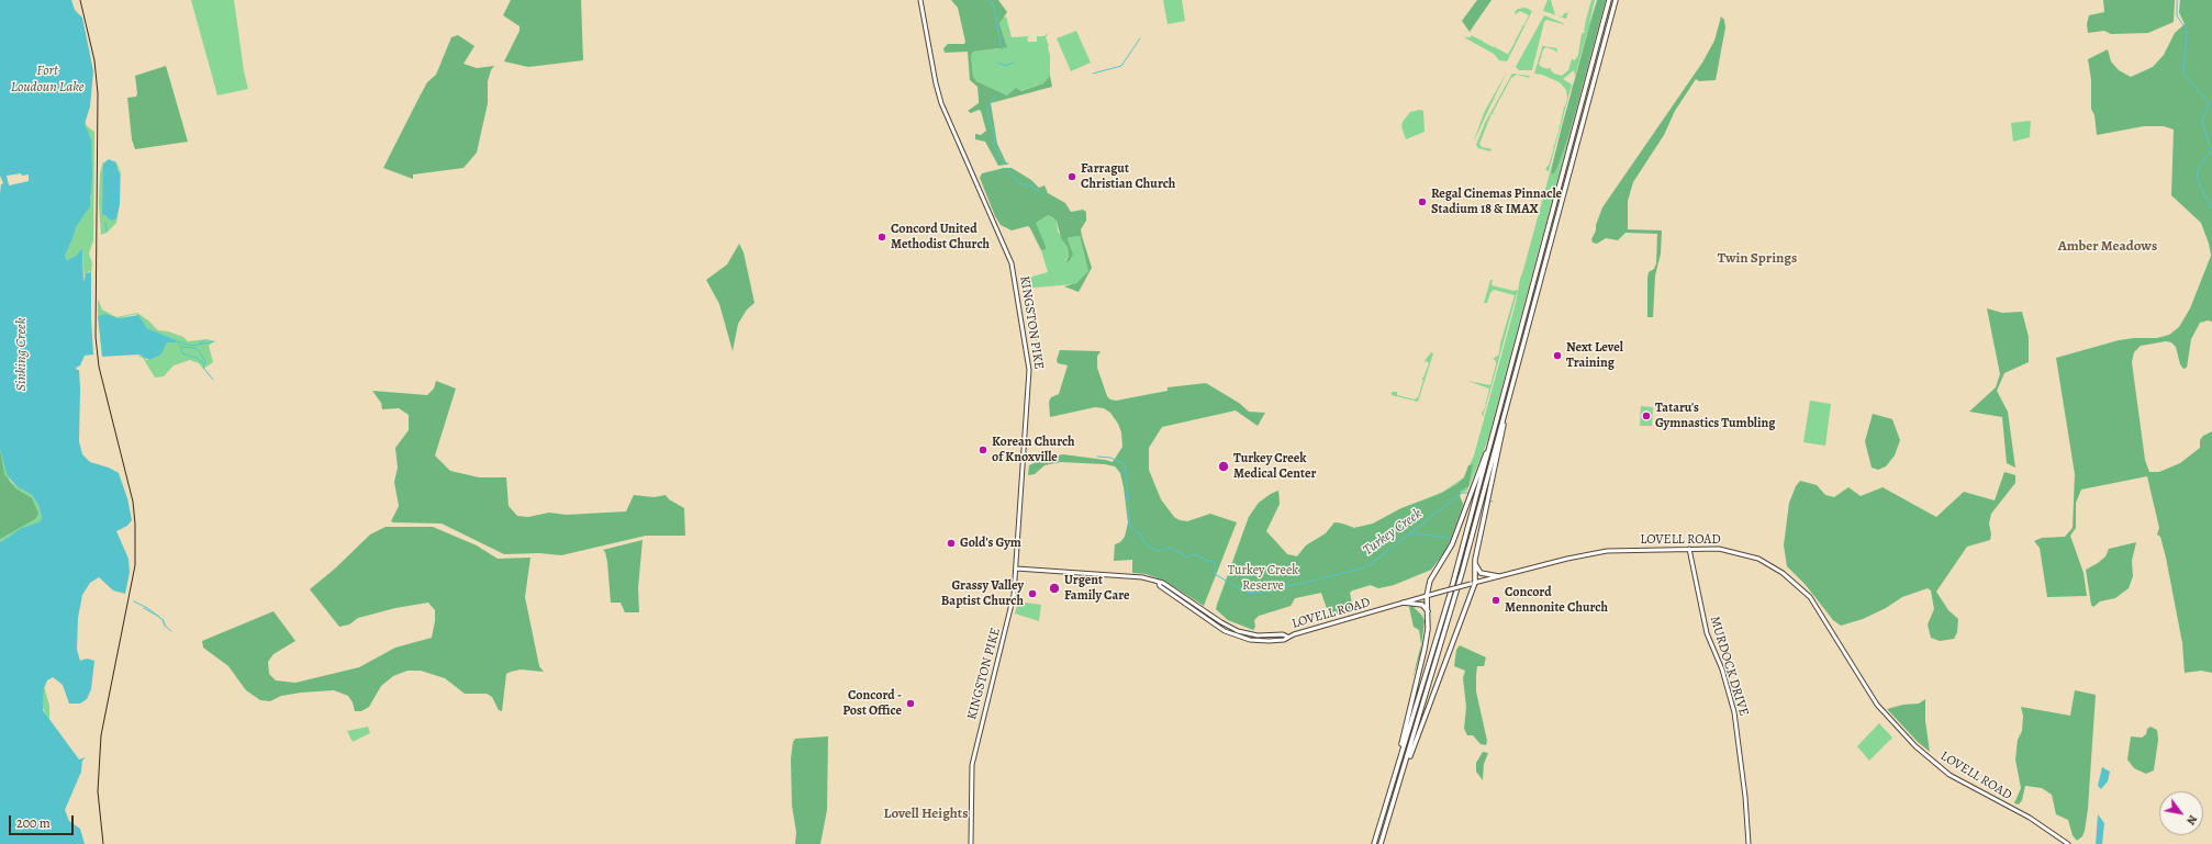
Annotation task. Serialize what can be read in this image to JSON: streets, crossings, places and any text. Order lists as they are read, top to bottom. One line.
{"streets":{"main road":["KINGSTON PIKE","LOVELL ROAD","MURDOCK DRIVE"]},"crossings":[["KINGSTON PIKE","LOVELL ROAD"],["LOVELL ROAD","MURDOCK DRIVE"]],"districts":["Amber Meadows","Twin Springs","Lovell Heights"],"water":["Fort Loudoun Lake","Sinking Creek","Turkey Creek"],"parks":["Turkey Creek Reserve"],"places":["Farragut Christian Church","Regal Cinemas Pinnacle Stadium 18 & IMAX","Concord United Methodist Church","Next Level Training","Tataru's Gymnastics Tumbling","Korean Church of Knoxville","Turkey Creek Medical Center","Gold's Gym","Urgent Family Care","Grassy Valley Baptist Church","Concord Mennonite Church","Concord - Post Office"],"scale_bar":"200 m","north":"bottom right"}
